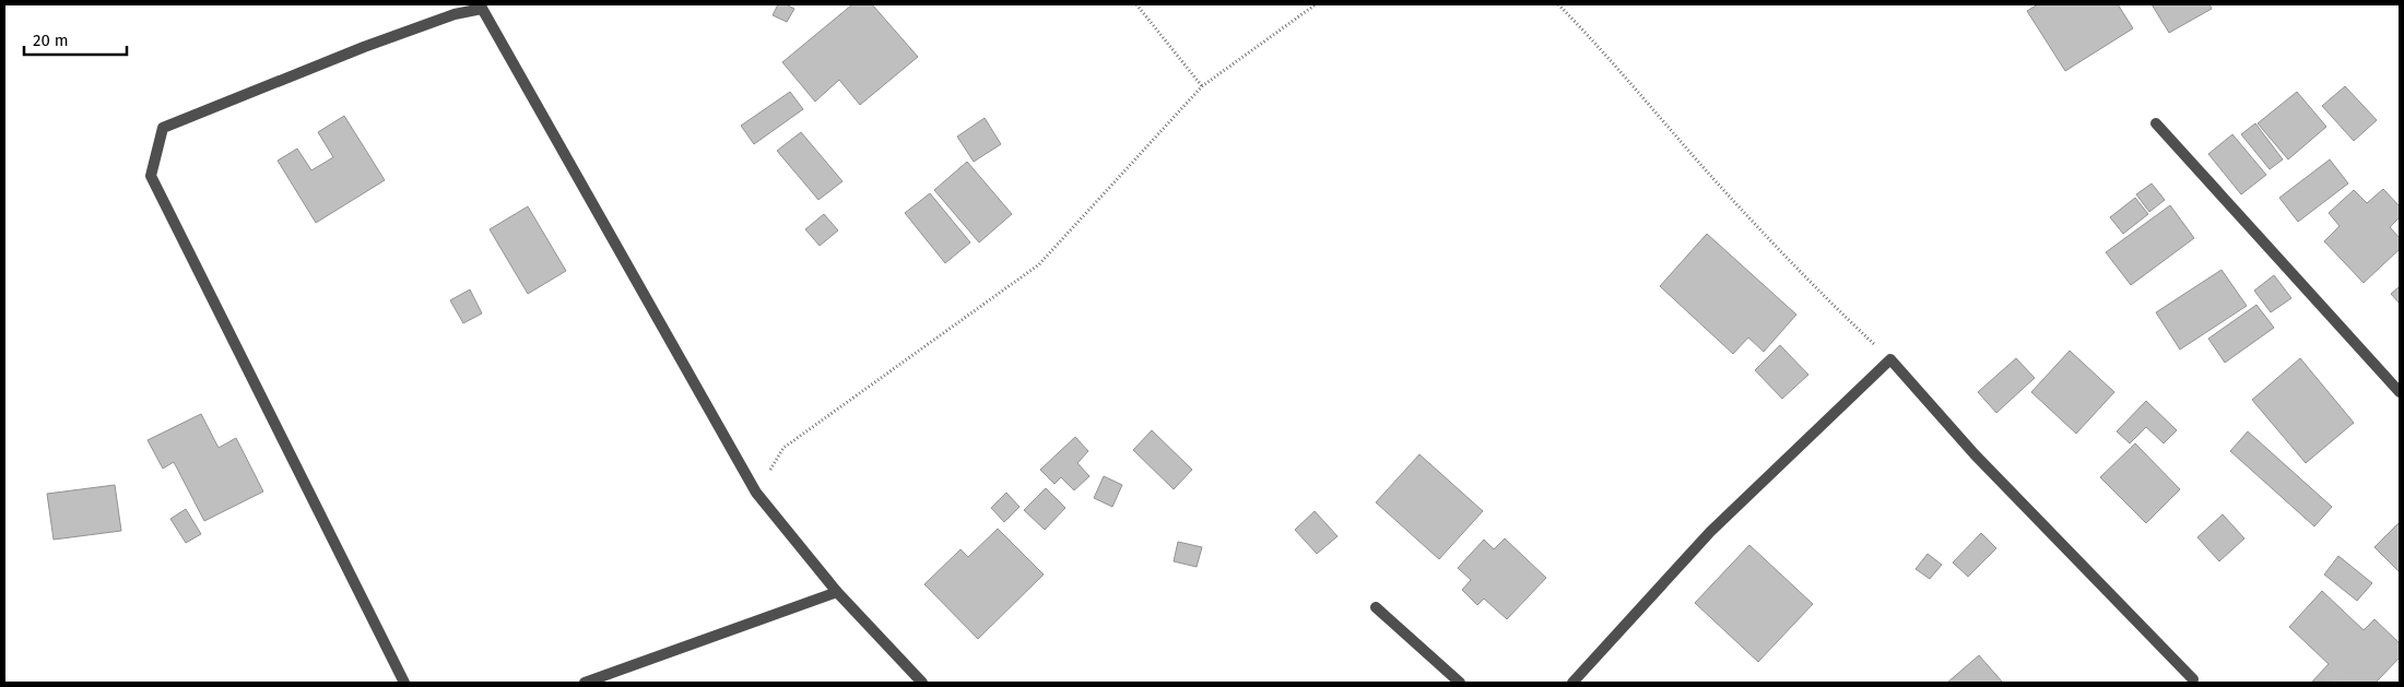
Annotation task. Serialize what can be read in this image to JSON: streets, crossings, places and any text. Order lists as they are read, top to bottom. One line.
{"scale_bar":"20 m"}
